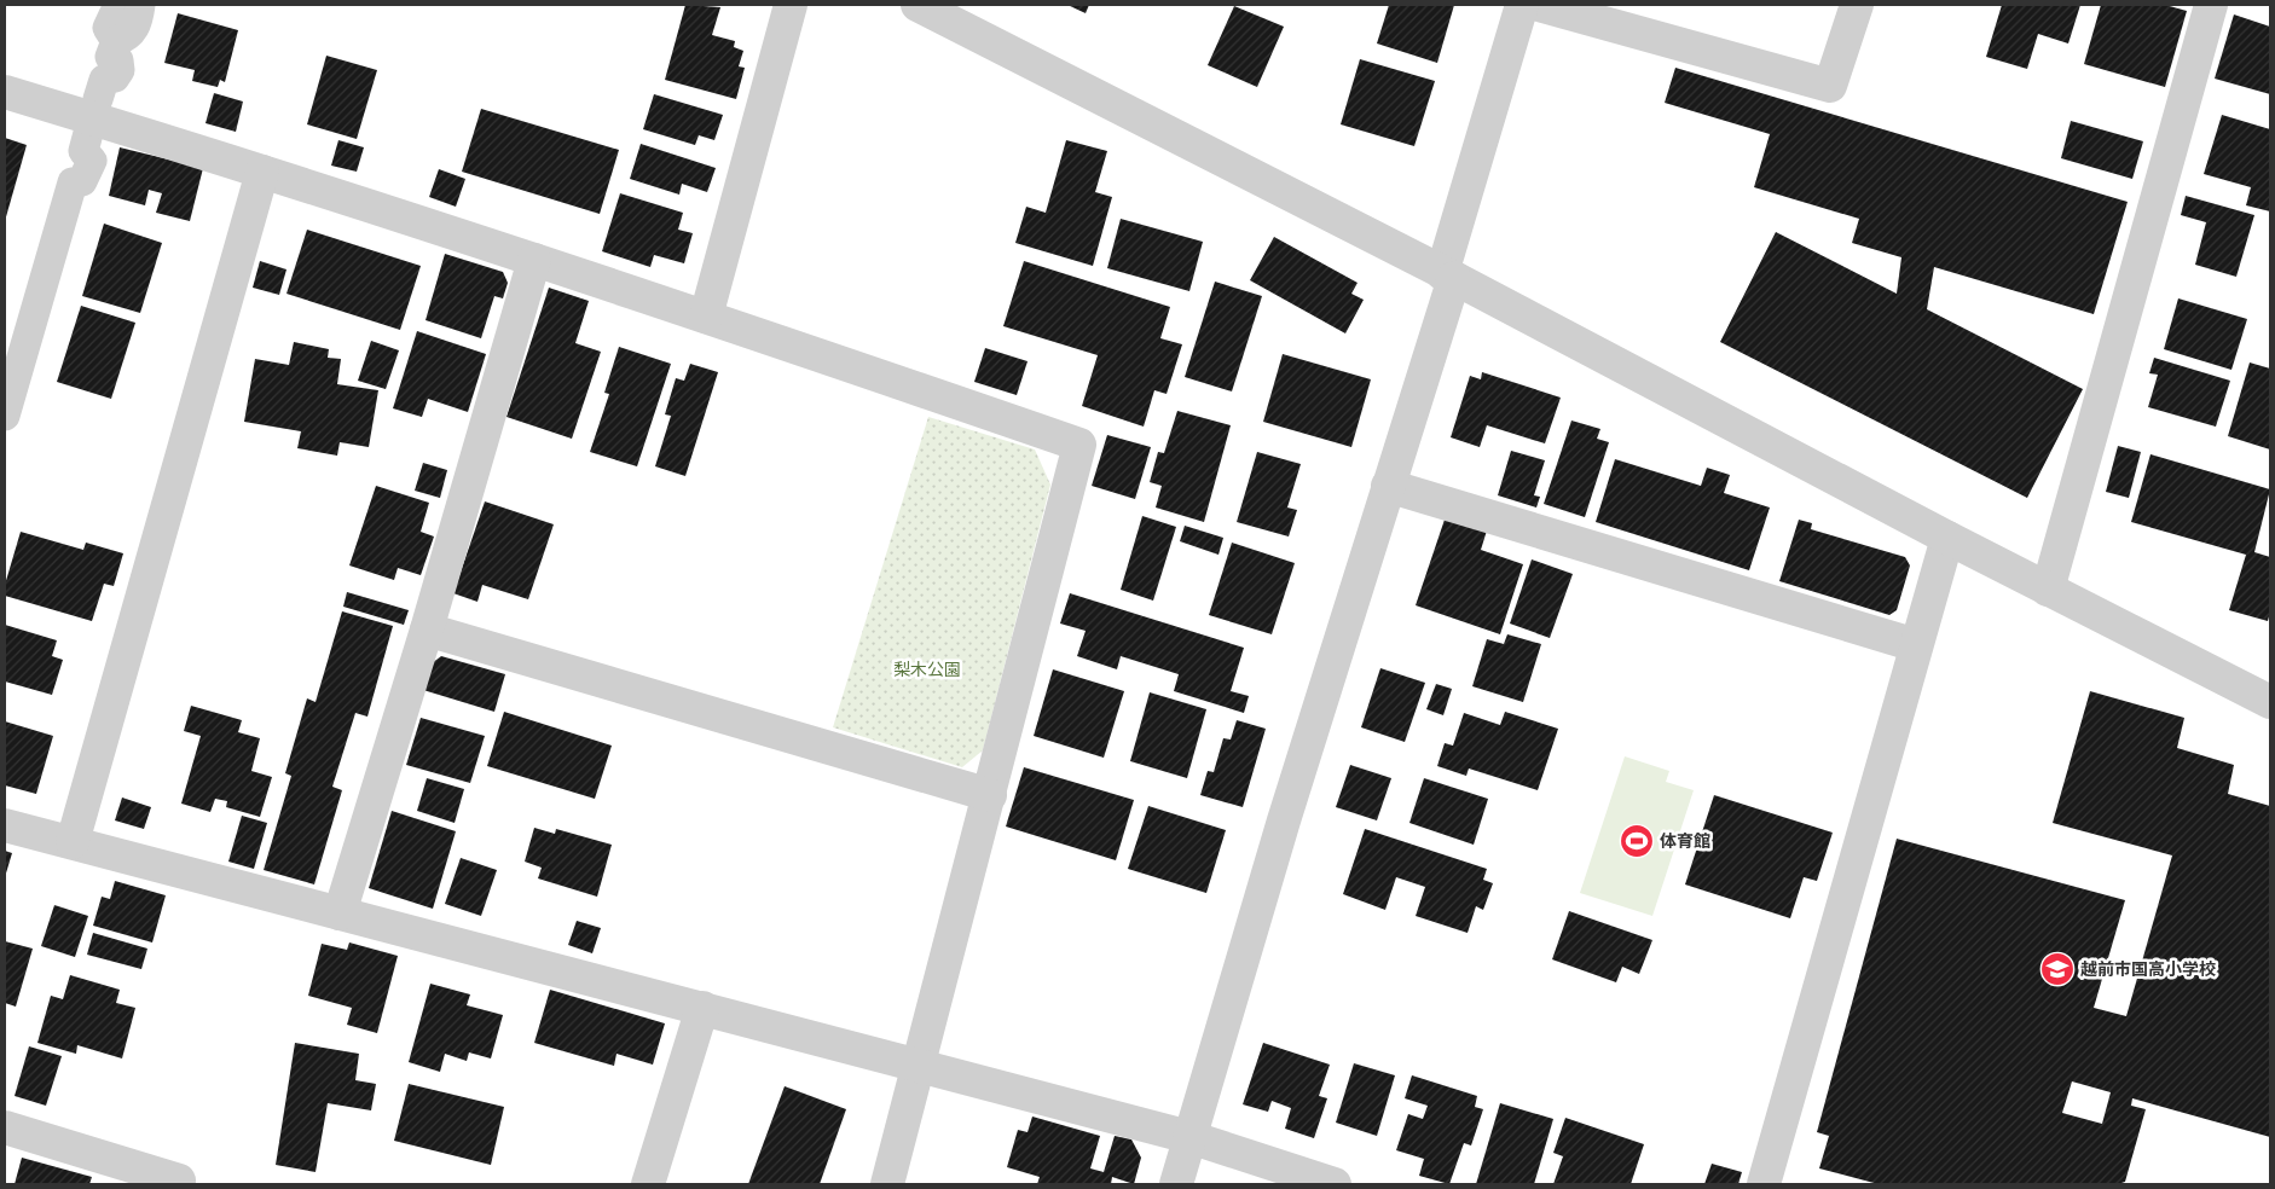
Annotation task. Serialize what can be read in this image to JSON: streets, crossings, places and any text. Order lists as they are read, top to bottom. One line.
{"parks":["梨木公園"],"places":{"sports":["体育館"],"school or university":["越前市国高小学校"]}}
